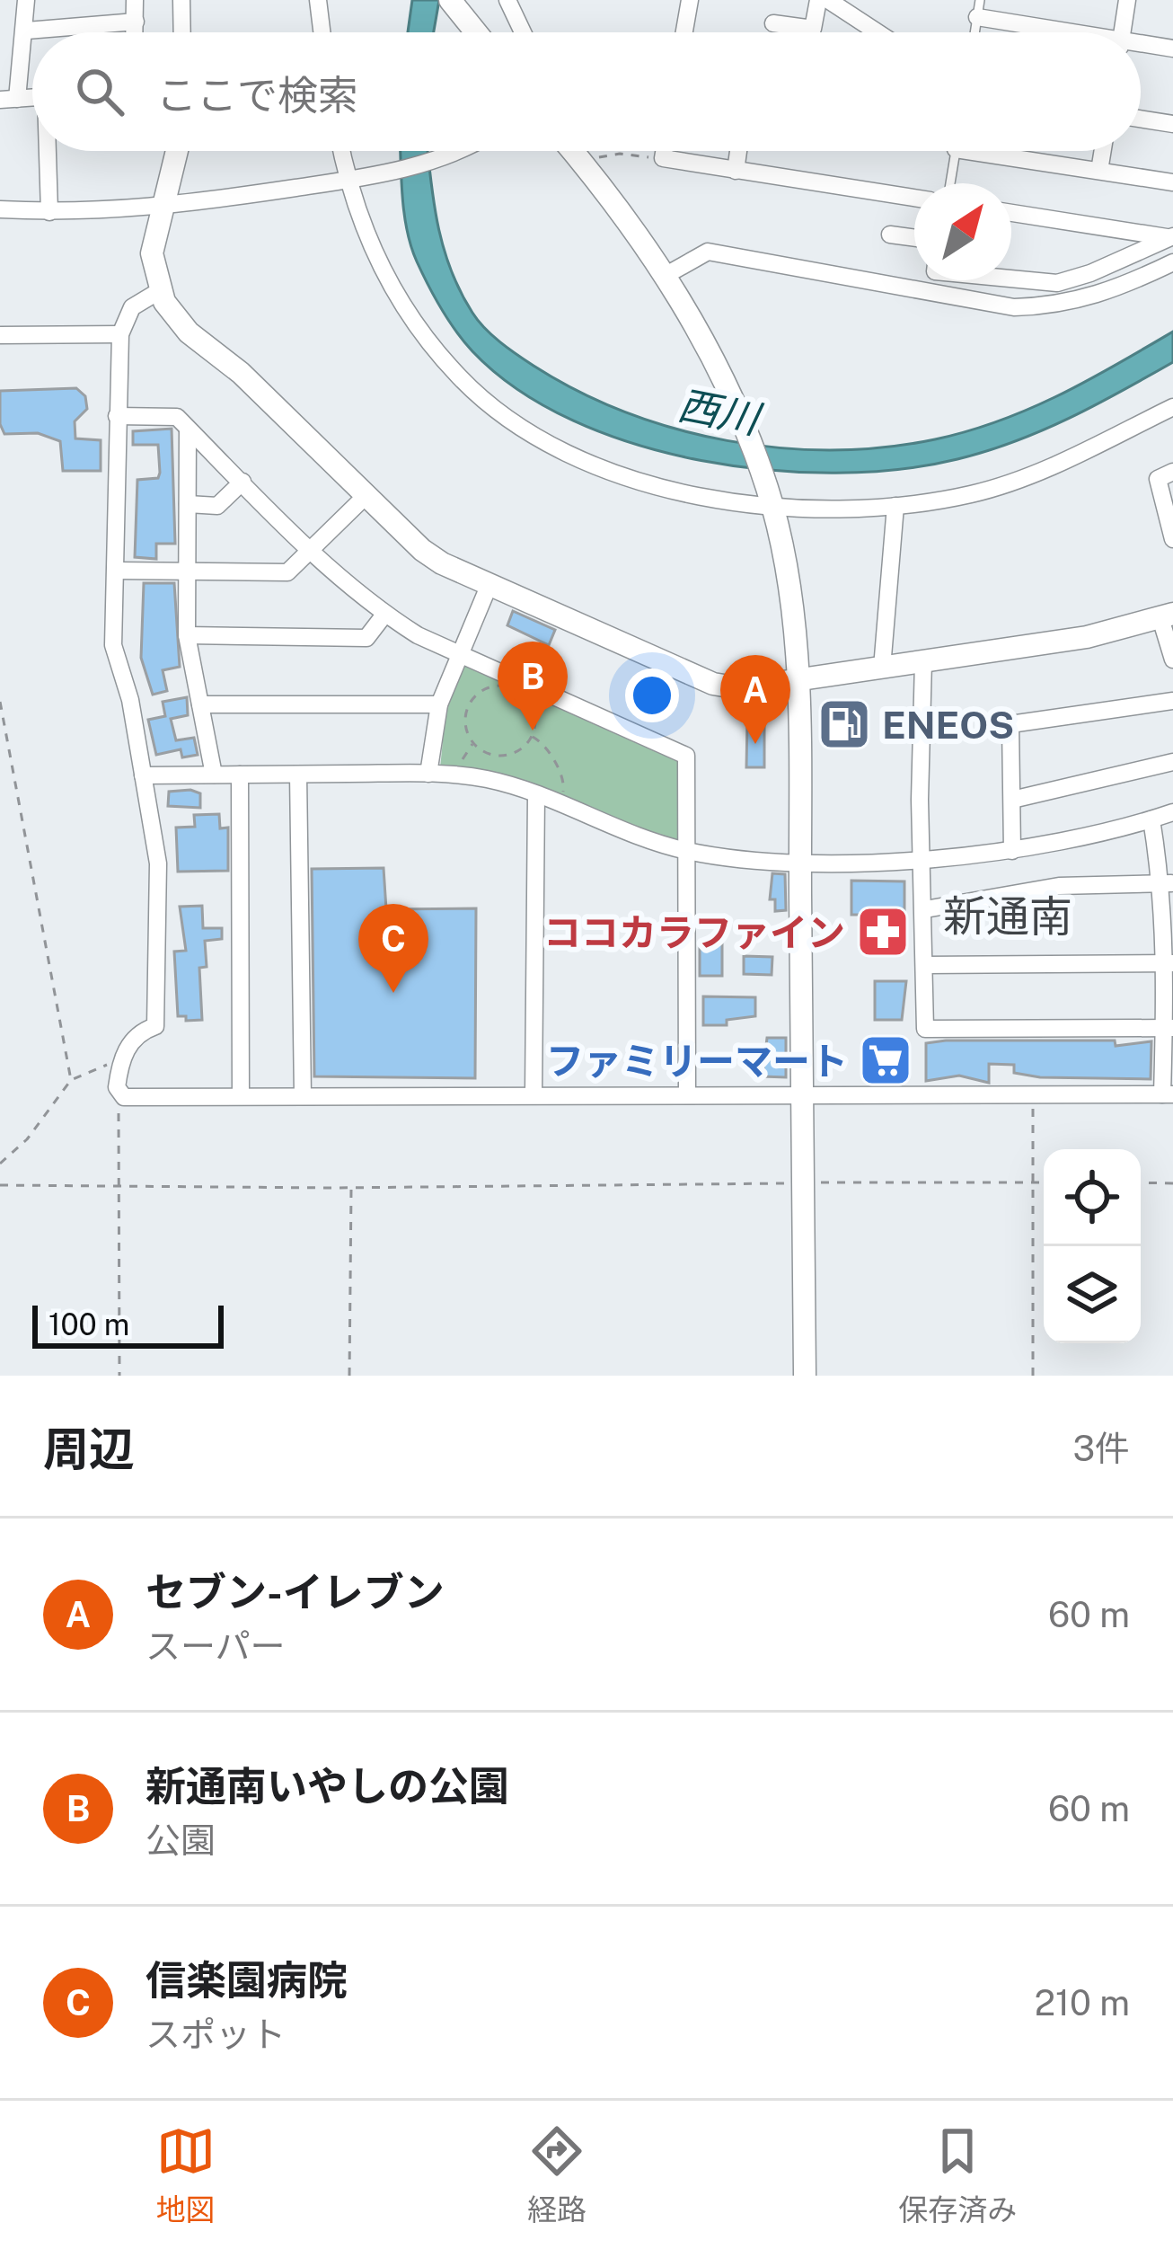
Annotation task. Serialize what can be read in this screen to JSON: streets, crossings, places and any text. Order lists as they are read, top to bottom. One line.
{"districts":["新通南"],"water":["西川"],"places":{"fuel station":["ENEOS"],"pharmacy":["ココカラファイン"],"supermarket":["ファミリーマート"]},"scale_bar":"100 m","north":"top right","page":{"search":"ここで検索","pins":["B","A","C"],"scale":"100 m","heading":["周辺","3件"],"list":[{"mark":"A","name":"セブン-イレブン","note":"スーパー","value":"60 m"},{"mark":"B","name":"新通南いやしの公園","note":"公園","value":"60 m"},{"mark":"C","name":"信楽園病院","note":"スポット","value":"210 m"}],"nav":["地図","経路","保存済み"]}}
